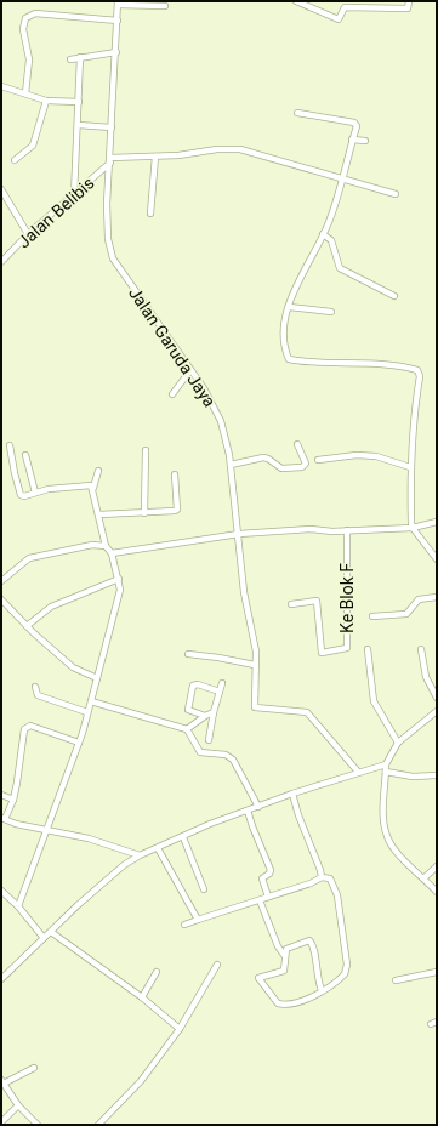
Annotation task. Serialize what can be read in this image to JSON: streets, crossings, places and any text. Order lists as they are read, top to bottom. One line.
{"streets":{"street":["Jalan Belibis","Jalan Garuda Jaya","Ke Blok F"]},"crossings":[["Jalan Belibis","Jalan Garuda Jaya"]]}
